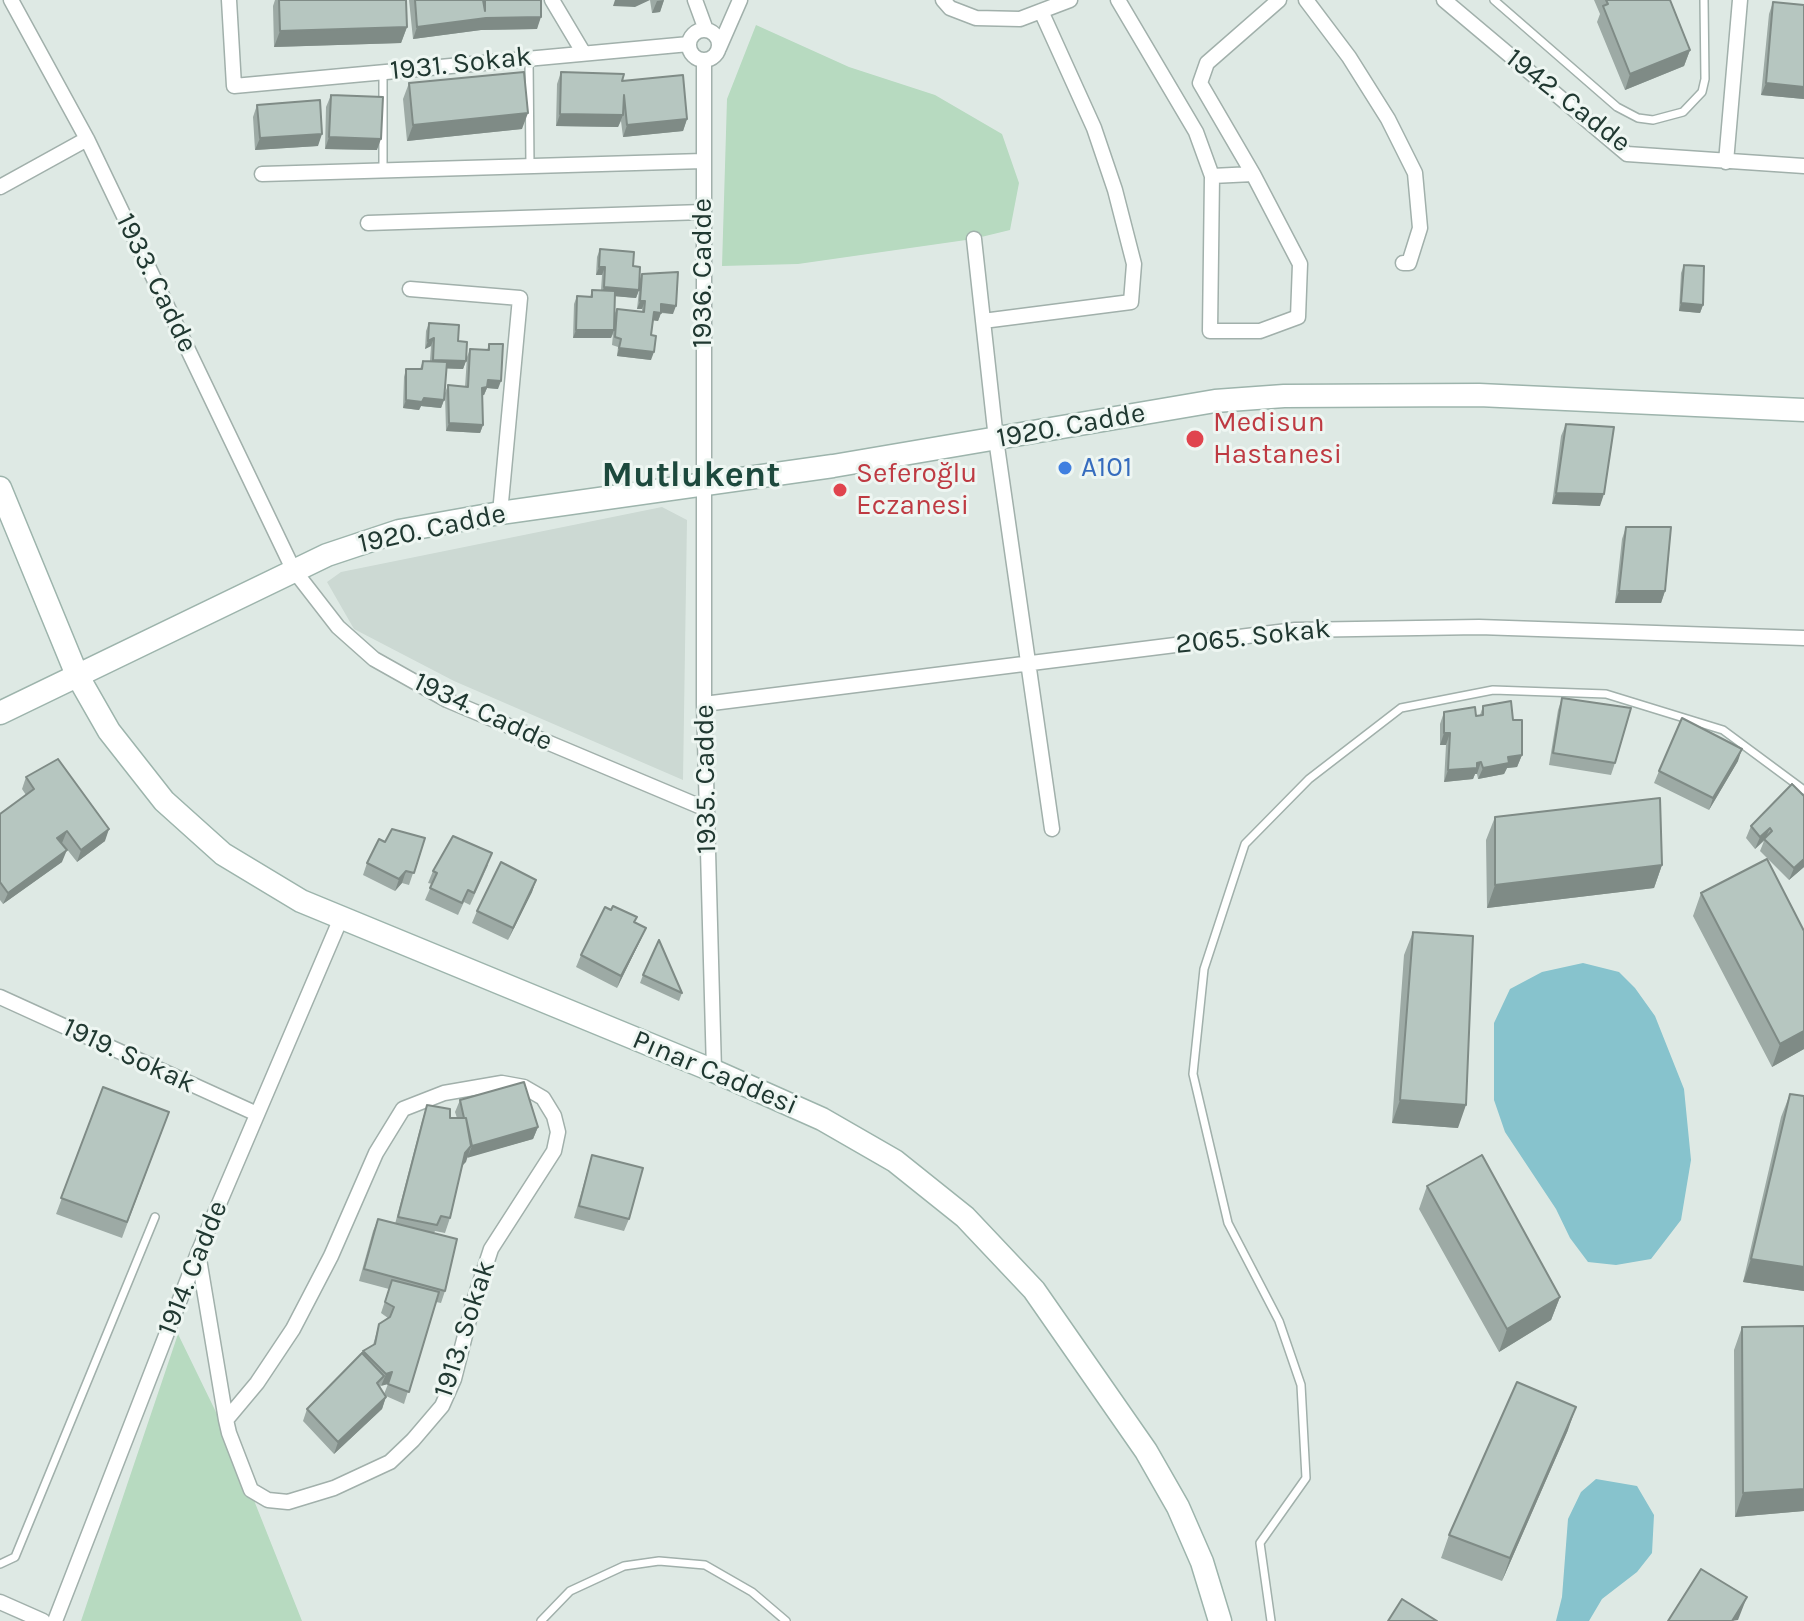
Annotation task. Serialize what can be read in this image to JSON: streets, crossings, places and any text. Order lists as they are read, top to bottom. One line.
{"streets":{"main road":["1920. Cadde","Pınar Caddesi"],"street":["1931. Sokak","1942. Cadde","1936. Cadde","1933. Cadde","2065. Sokak","1934. Cadde","1935. Cadde","1919. Sokak","1914. Cadde","1913. Sokak"]},"crossings":[["1931. Sokak","1936. Cadde"],["1936. Cadde","1920. Cadde"],["1936. Cadde","1935. Cadde"],["1933. Cadde","1920. Cadde"],["1933. Cadde","1934. Cadde"],["1920. Cadde","1934. Cadde"],["1920. Cadde","1935. Cadde"],["1920. Cadde","Pınar Caddesi"],["2065. Sokak","1935. Cadde"],["1934. Cadde","1935. Cadde"],["1935. Cadde","Pınar Caddesi"],["1919. Sokak","1914. Cadde"],["Pınar Caddesi","1914. Cadde"],["1914. Cadde","1913. Sokak"]],"districts":["Mutlukent"],"places":["Medisun Hastanesi","A101","Seferoğlu Eczanesi"]}
